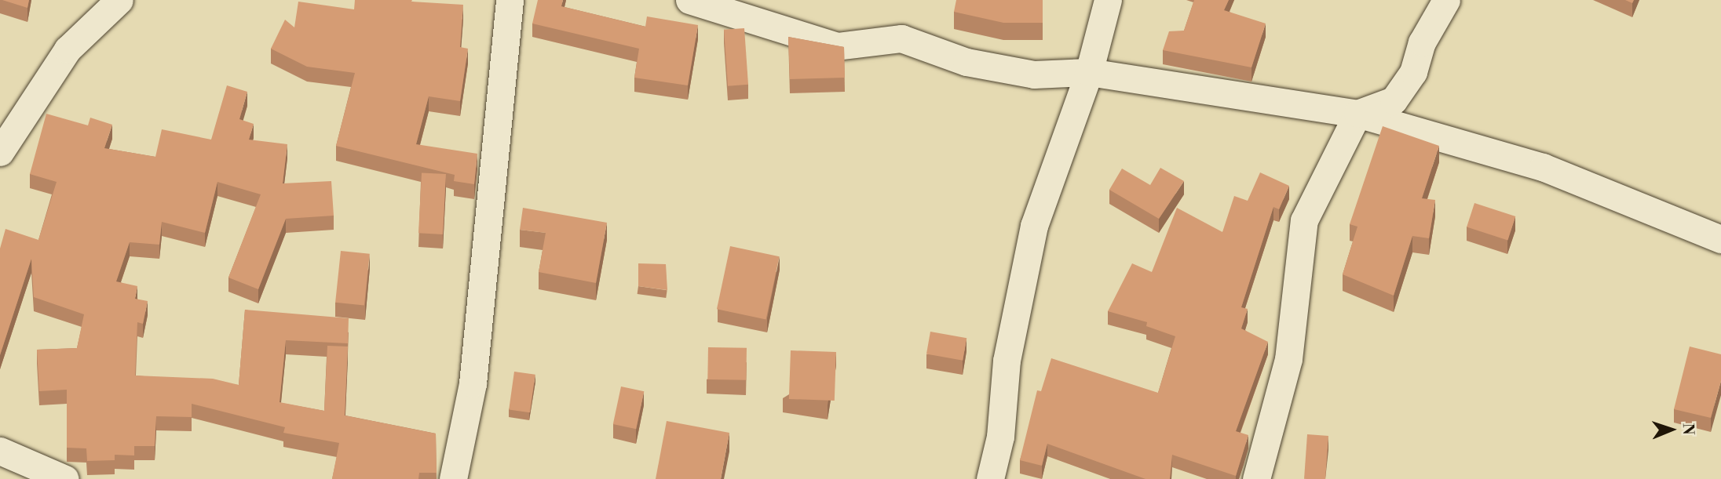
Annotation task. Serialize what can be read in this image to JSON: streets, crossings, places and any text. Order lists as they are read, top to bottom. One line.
{"north":"right"}
